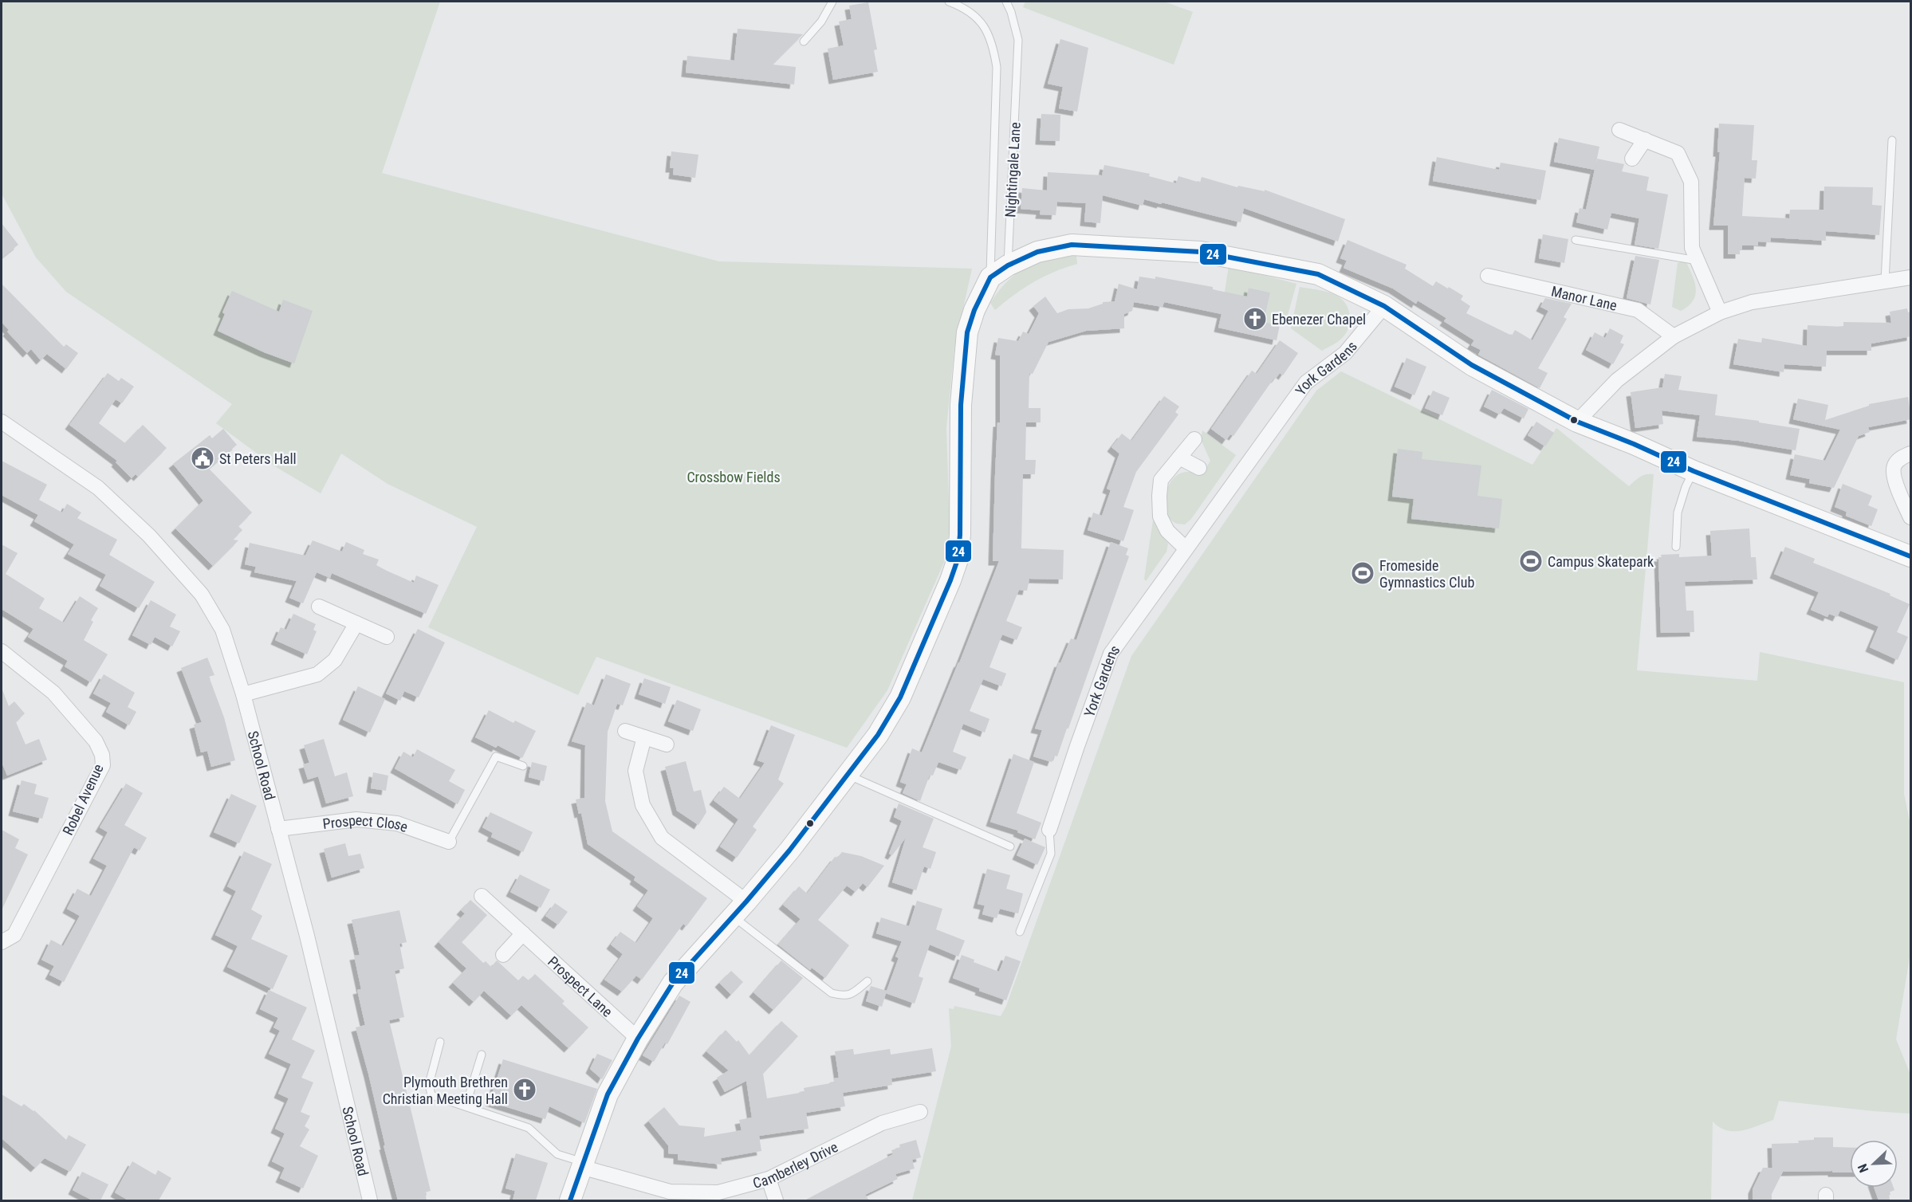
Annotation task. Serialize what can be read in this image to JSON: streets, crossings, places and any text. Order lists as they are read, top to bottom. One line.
{"streets":{"street":["Manor Lane","York Gardens","School Road","Robel Avenue","Prospect Close","Prospect Lane","Camberley Drive"],"lane":["Nightingale Lane"]},"crossings":[["School Road","Prospect Close"]],"parks":["Crossbow Fields"],"places":{"church":["Ebenezer Chapel","Plymouth Brethren Christian Meeting Hall"],"public building":["St Peters Hall"],"sports":["Campus Skatepark","Fromeside Gymnastics Club"]},"lines":["transit line 24"],"north":"bottom left"}
